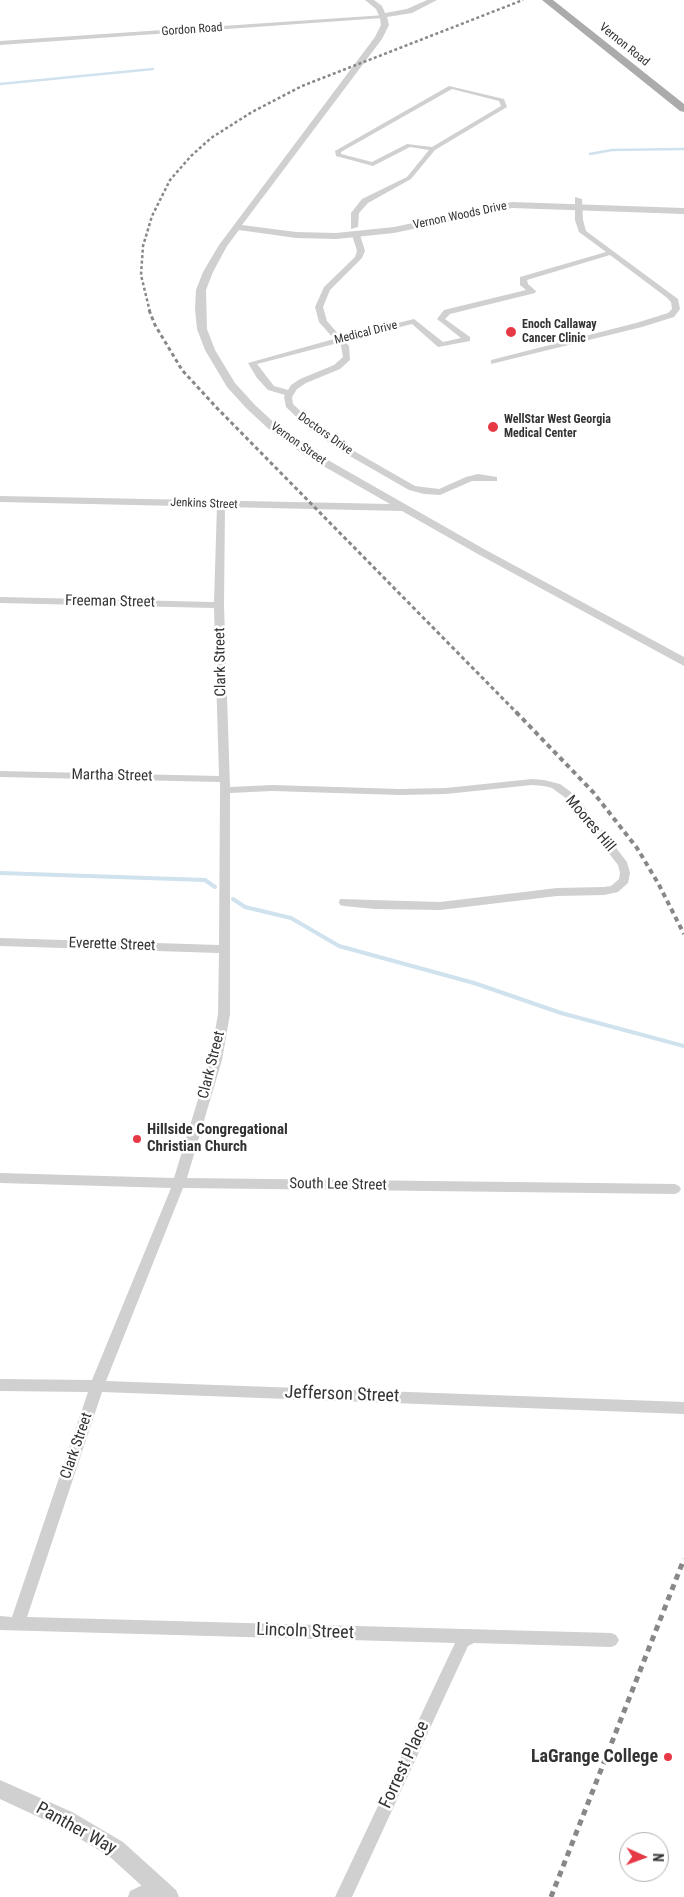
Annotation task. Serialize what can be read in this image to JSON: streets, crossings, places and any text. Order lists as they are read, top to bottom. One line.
{"streets":{"main road":["Vernon Road"],"street":["Gordon Road","Vernon Woods Drive","Medical Drive","Doctors Drive","Vernon Street","Jenkins Street","Freeman Street","Clark Street","Martha Street","Moores Hill","Everette Street","South Lee Street","Jefferson Street","Lincoln Street","Forrest Place","Panther Way"]},"crossings":[["Vernon Woods Drive","Vernon Street"],["Medical Drive","Doctors Drive"],["Vernon Street","Jenkins Street"],["Jenkins Street","Clark Street"],["Freeman Street","Clark Street"],["Clark Street","Martha Street"],["Clark Street","Moores Hill"],["Clark Street","Everette Street"],["Clark Street","South Lee Street"],["Clark Street","Jefferson Street"],["Clark Street","Lincoln Street"],["Martha Street","Moores Hill"],["Lincoln Street","Forrest Place"]],"places":["Enoch Callaway Cancer Clinic","WellStar West Georgia Medical Center","Hillside Congregational Christian Church","LaGrange College"],"north":"right"}
